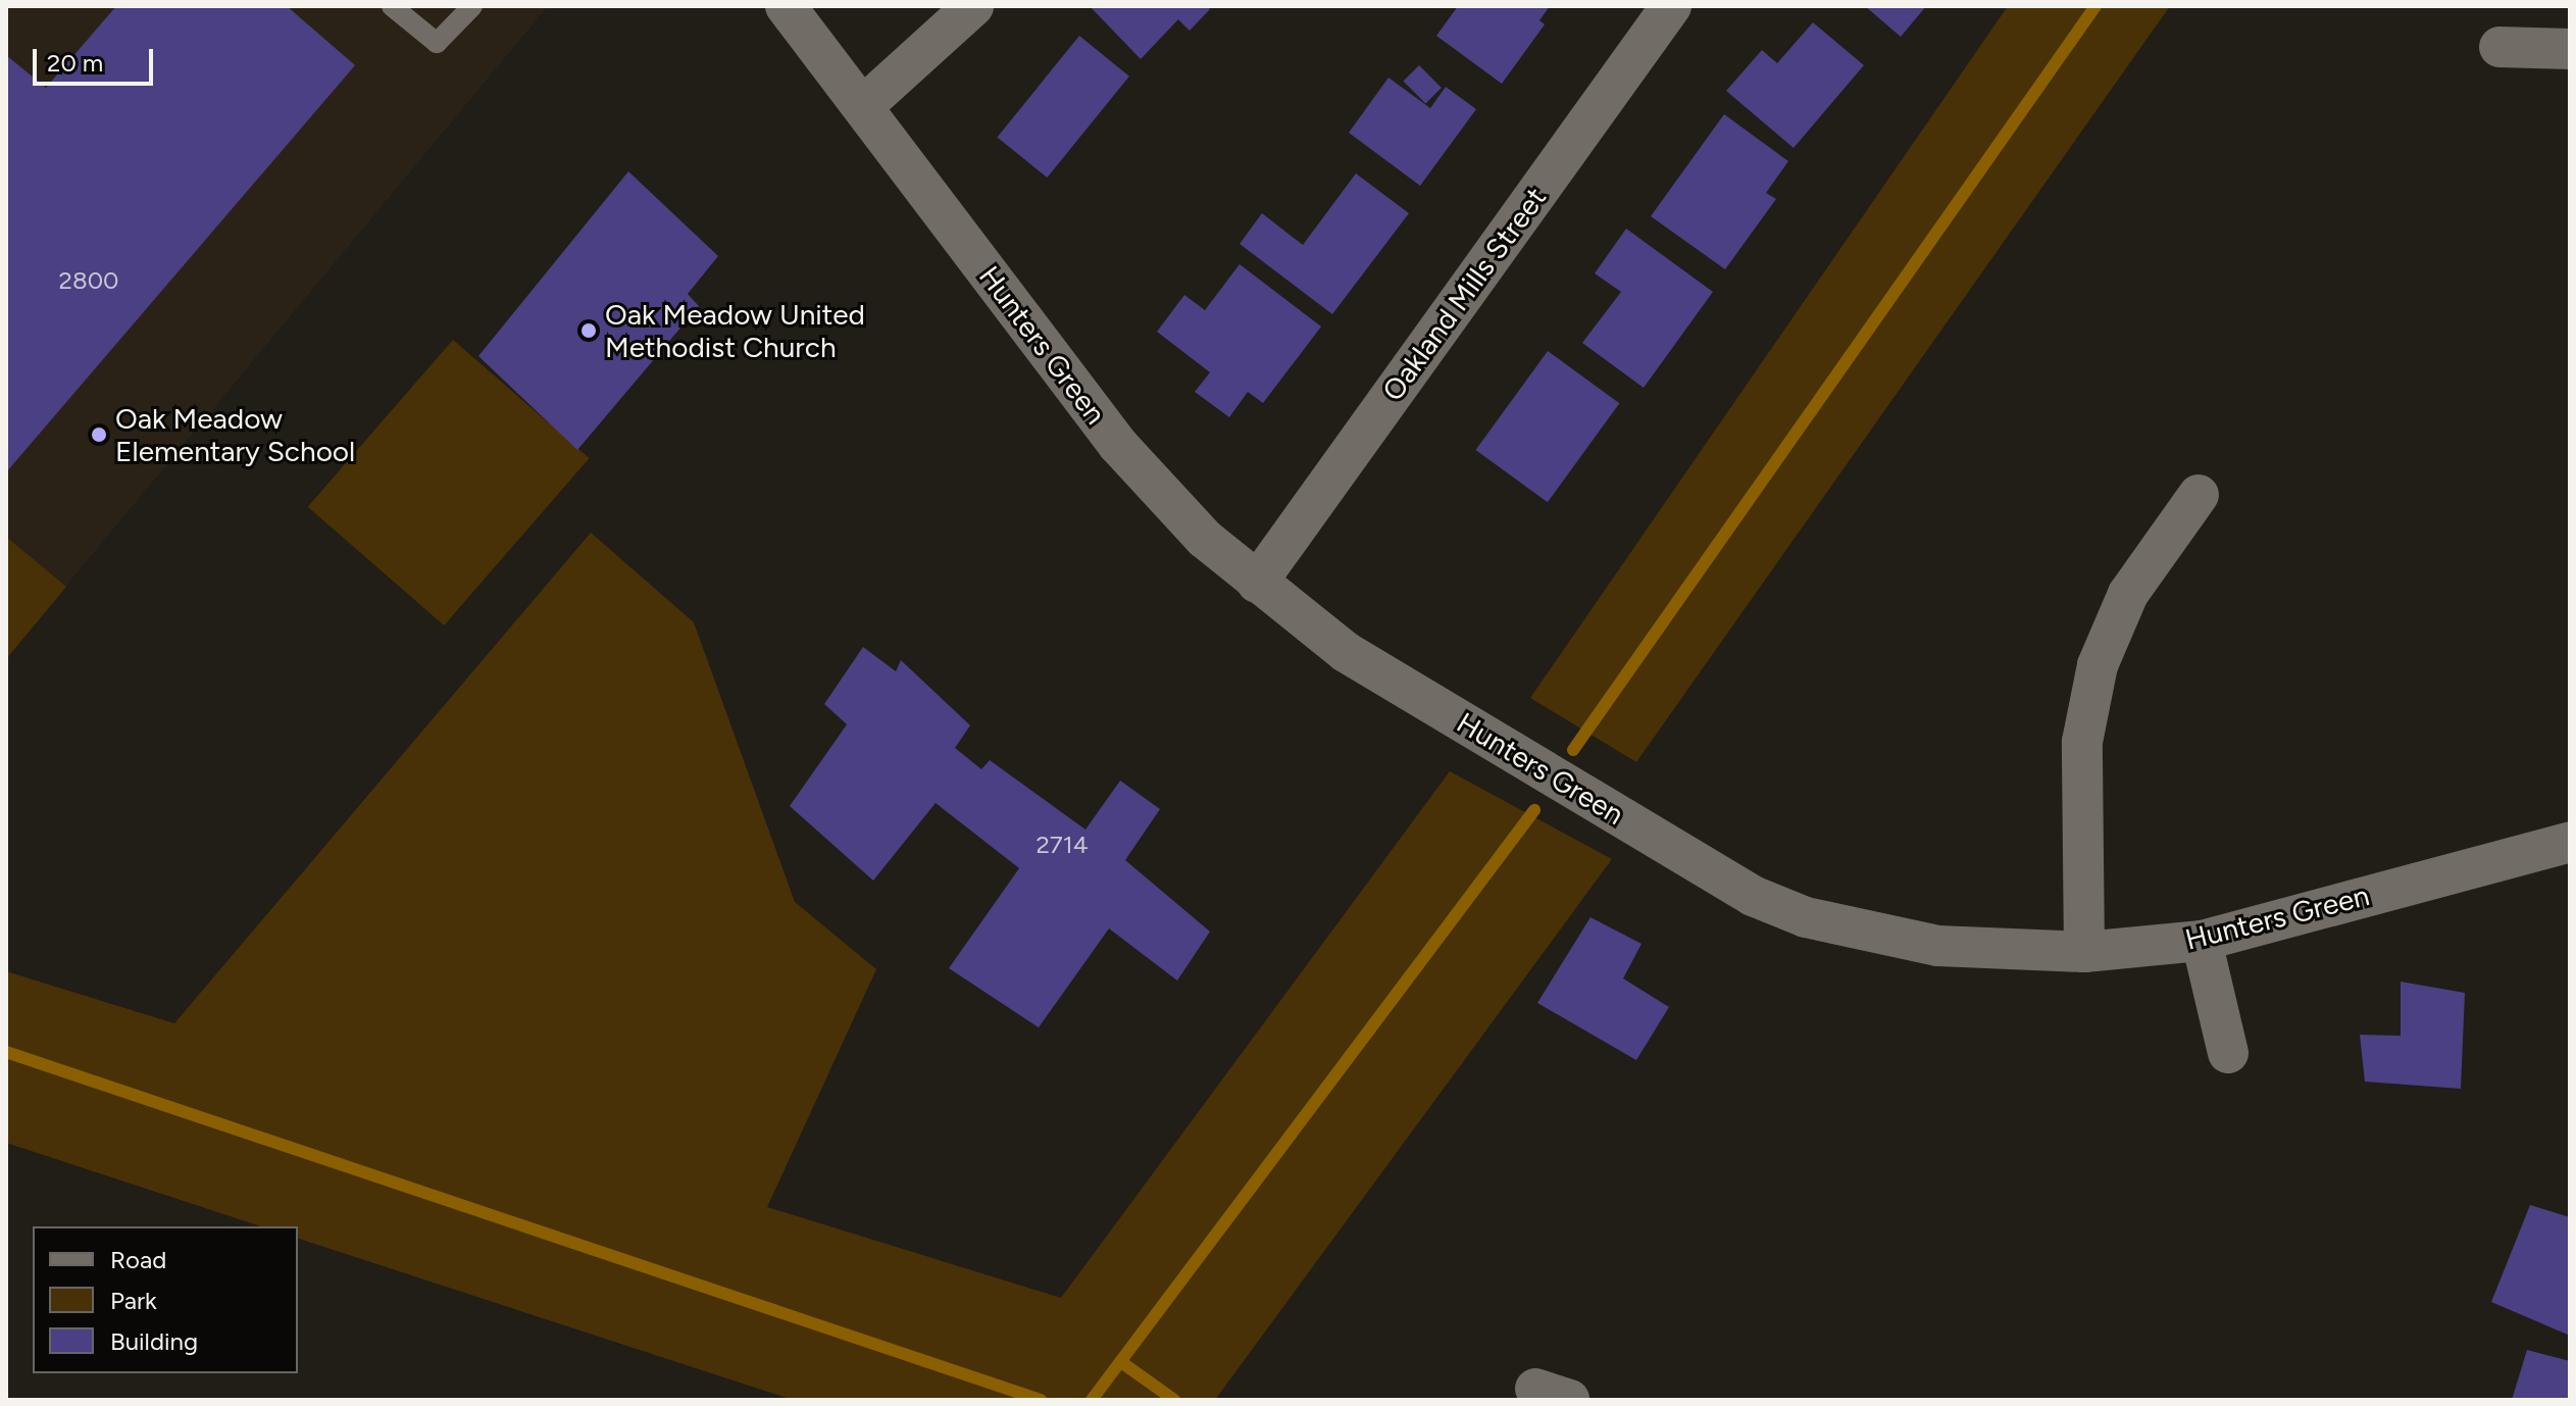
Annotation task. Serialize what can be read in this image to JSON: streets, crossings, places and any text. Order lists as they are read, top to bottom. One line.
{"streets":{"street":["Oakland Mills Street","Hunters Green"]},"crossings":[["Oakland Mills Street","Hunters Green"]],"places":["Oak Meadow United Methodist Church","Oak Meadow Elementary School"],"house_numbers":["2800","2714"],"legend":["Road","Park","Building"],"scale_bar":"20 m"}
